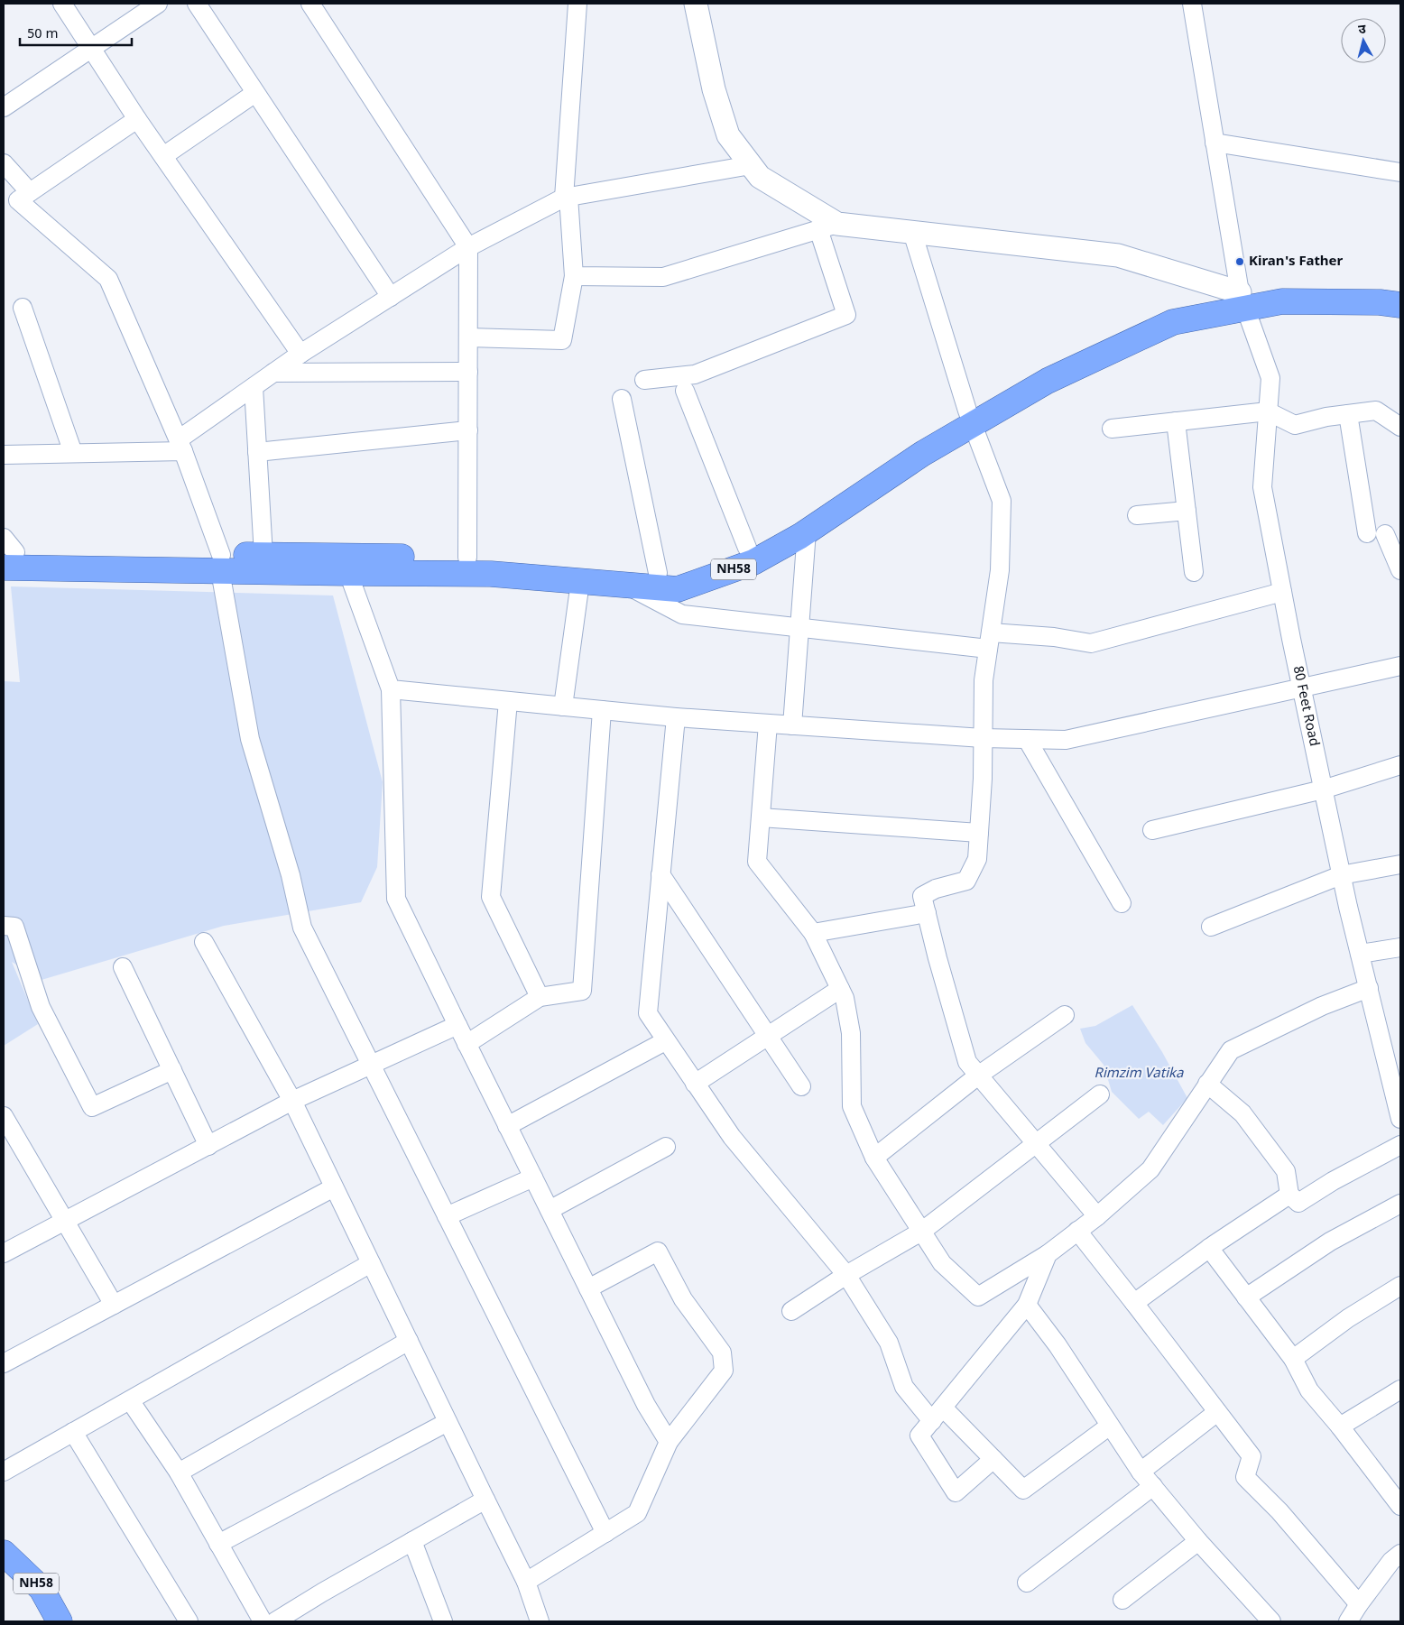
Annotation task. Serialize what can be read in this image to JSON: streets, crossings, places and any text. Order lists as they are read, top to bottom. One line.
{"streets":{"highway":["NH58"],"street":["80 Feet Road"]},"crossings":[["NH58","80 Feet Road"]],"parks":["Rimzim Vatika"],"places":["Kiran's Father"],"scale_bar":"50 m","north":"top"}
